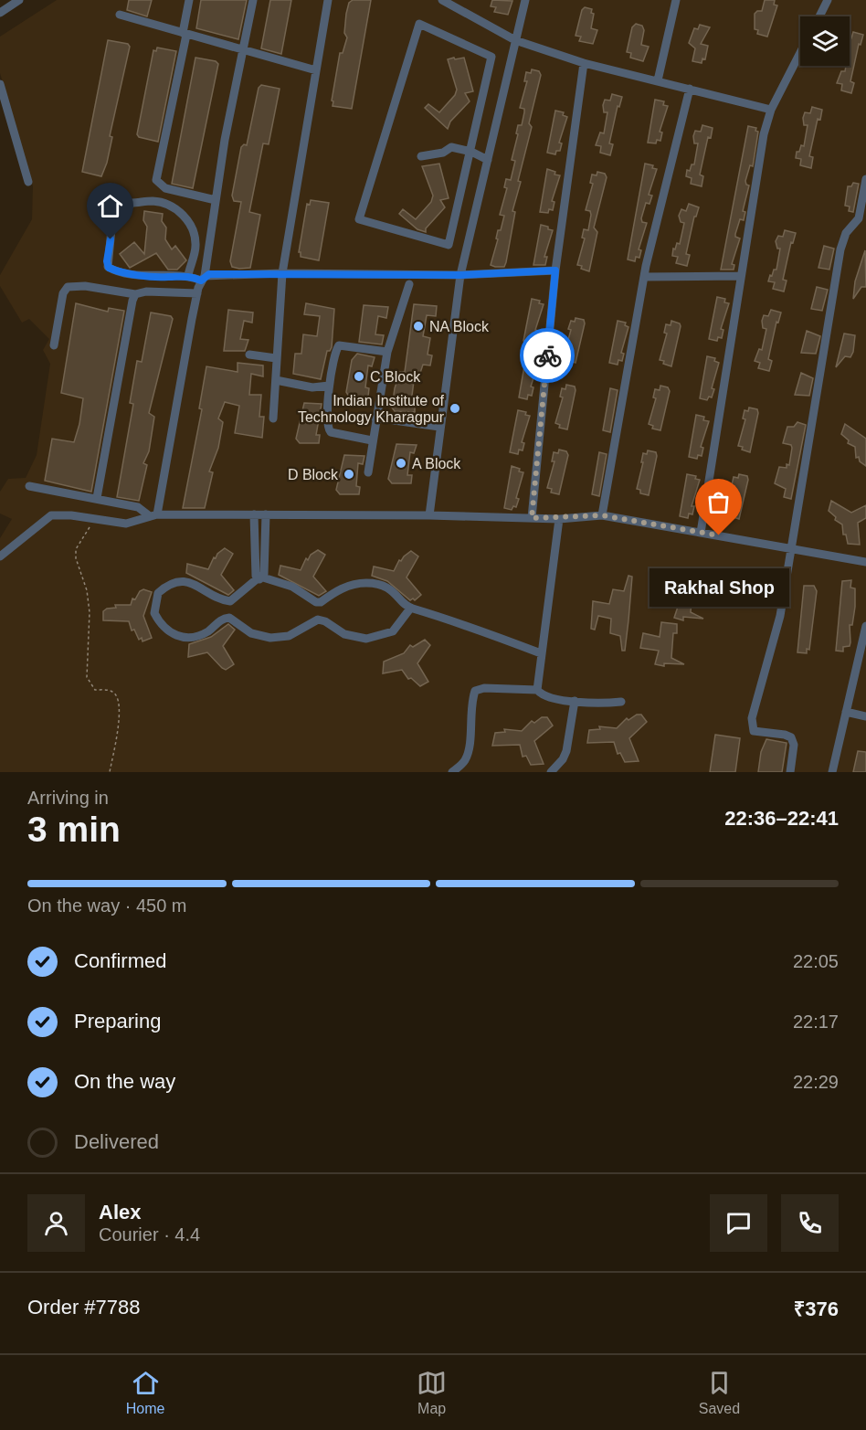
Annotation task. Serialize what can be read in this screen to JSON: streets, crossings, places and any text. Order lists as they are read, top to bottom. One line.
{"places":["NA Block","C Block","Indian Institute of Technology Kharagpur","A Block","D Block","Rakhal Shop"],"page":{"bubble":"Rakhal Shop","heading":["3 min","Arriving in","22:36–22:41"],"panel":["Alex","Courier · 4.4","Order #7788","₹376"],"bar":"On the way · 450 m","list":[["Confirmed","22:05"],["Preparing","22:17"],["On the way","22:29"],"Delivered"],"tabs":["Home","Map","Saved"]}}
